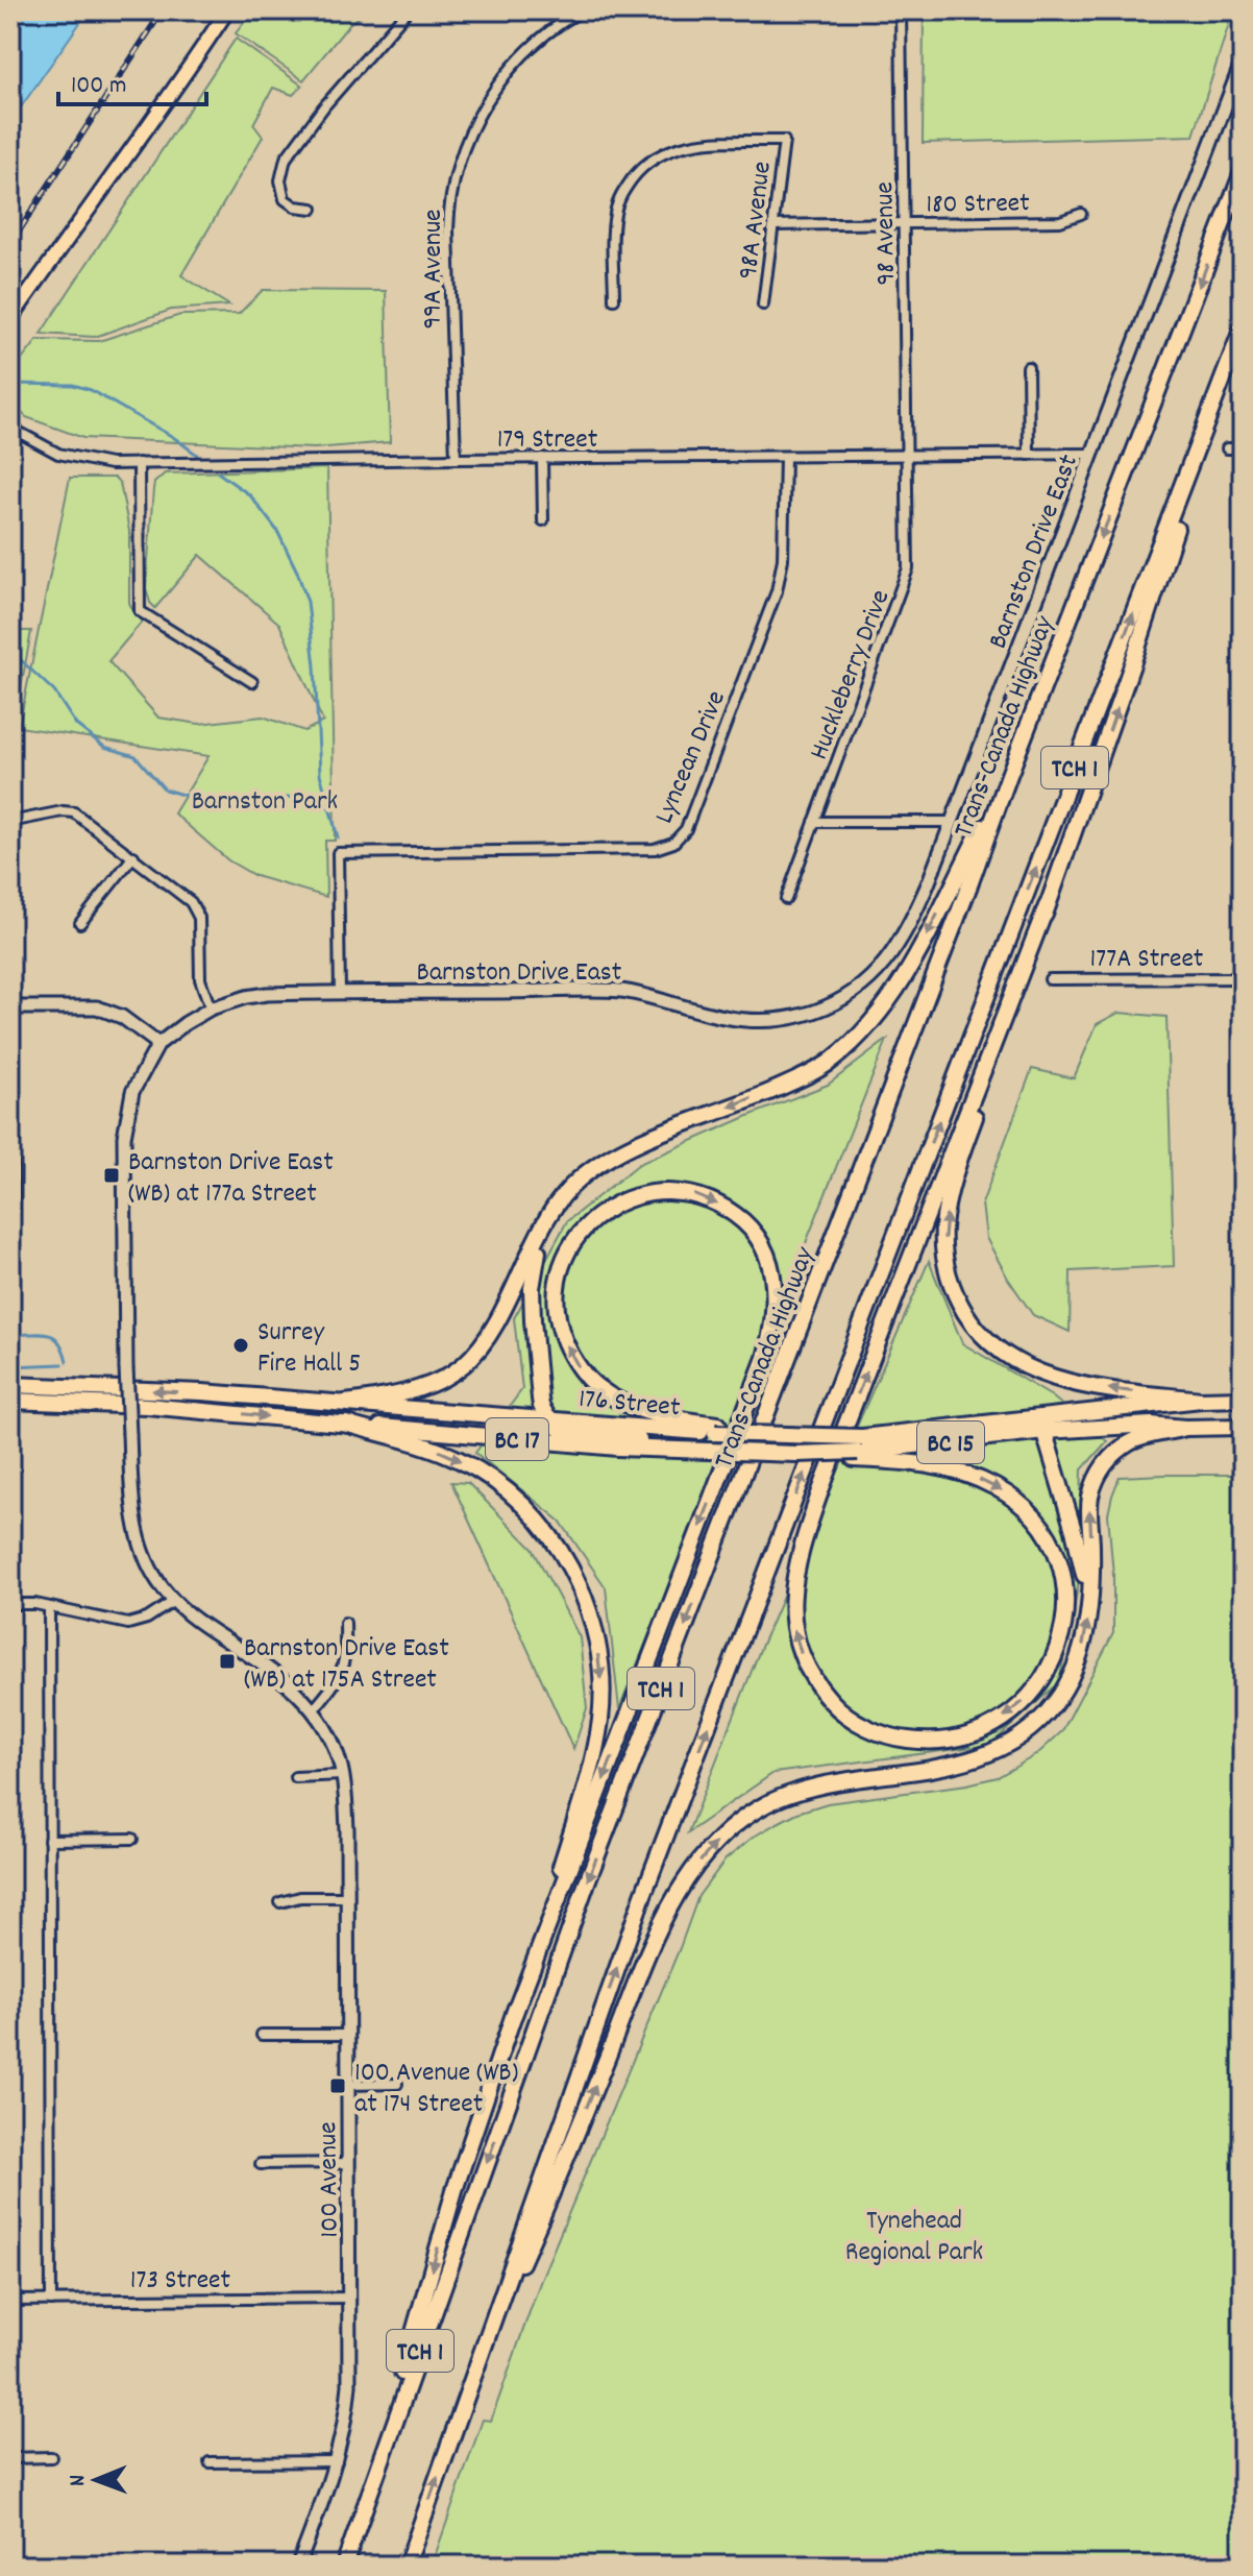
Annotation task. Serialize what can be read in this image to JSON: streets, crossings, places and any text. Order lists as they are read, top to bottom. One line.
{"streets":{"highway":["Trans-Canada Highway","TCH 1","176 Street","BC 17","BC 15"],"street":["180 Street","98A Avenue","98 Avenue","99A Avenue","179 Street","Barnston Drive East","Huckleberry Drive","Lyncean Drive","177A Street","100 Avenue","173 Street"]},"crossings":[["180 Street","98A Avenue"],["180 Street","98 Avenue"],["98 Avenue","179 Street"],["98 Avenue","Huckleberry Drive"],["99A Avenue","179 Street"],["179 Street","Barnston Drive East"],["179 Street","Huckleberry Drive"],["179 Street","Lyncean Drive"],["Barnston Drive East","Lyncean Drive"],["Barnston Drive East","100 Avenue"],["176 Street","BC 15"],["100 Avenue","173 Street"]],"parks":["Barnston Park","Tynehead Regional Park"],"places":{"transit":["Barnston Drive East (WB) at 177a Street","Barnston Drive East (WB) at 175A Street","100 Avenue (WB) at 174 Street"],"other":["Surrey Fire Hall 5"]},"scale_bar":"100 m","north":"left"}
